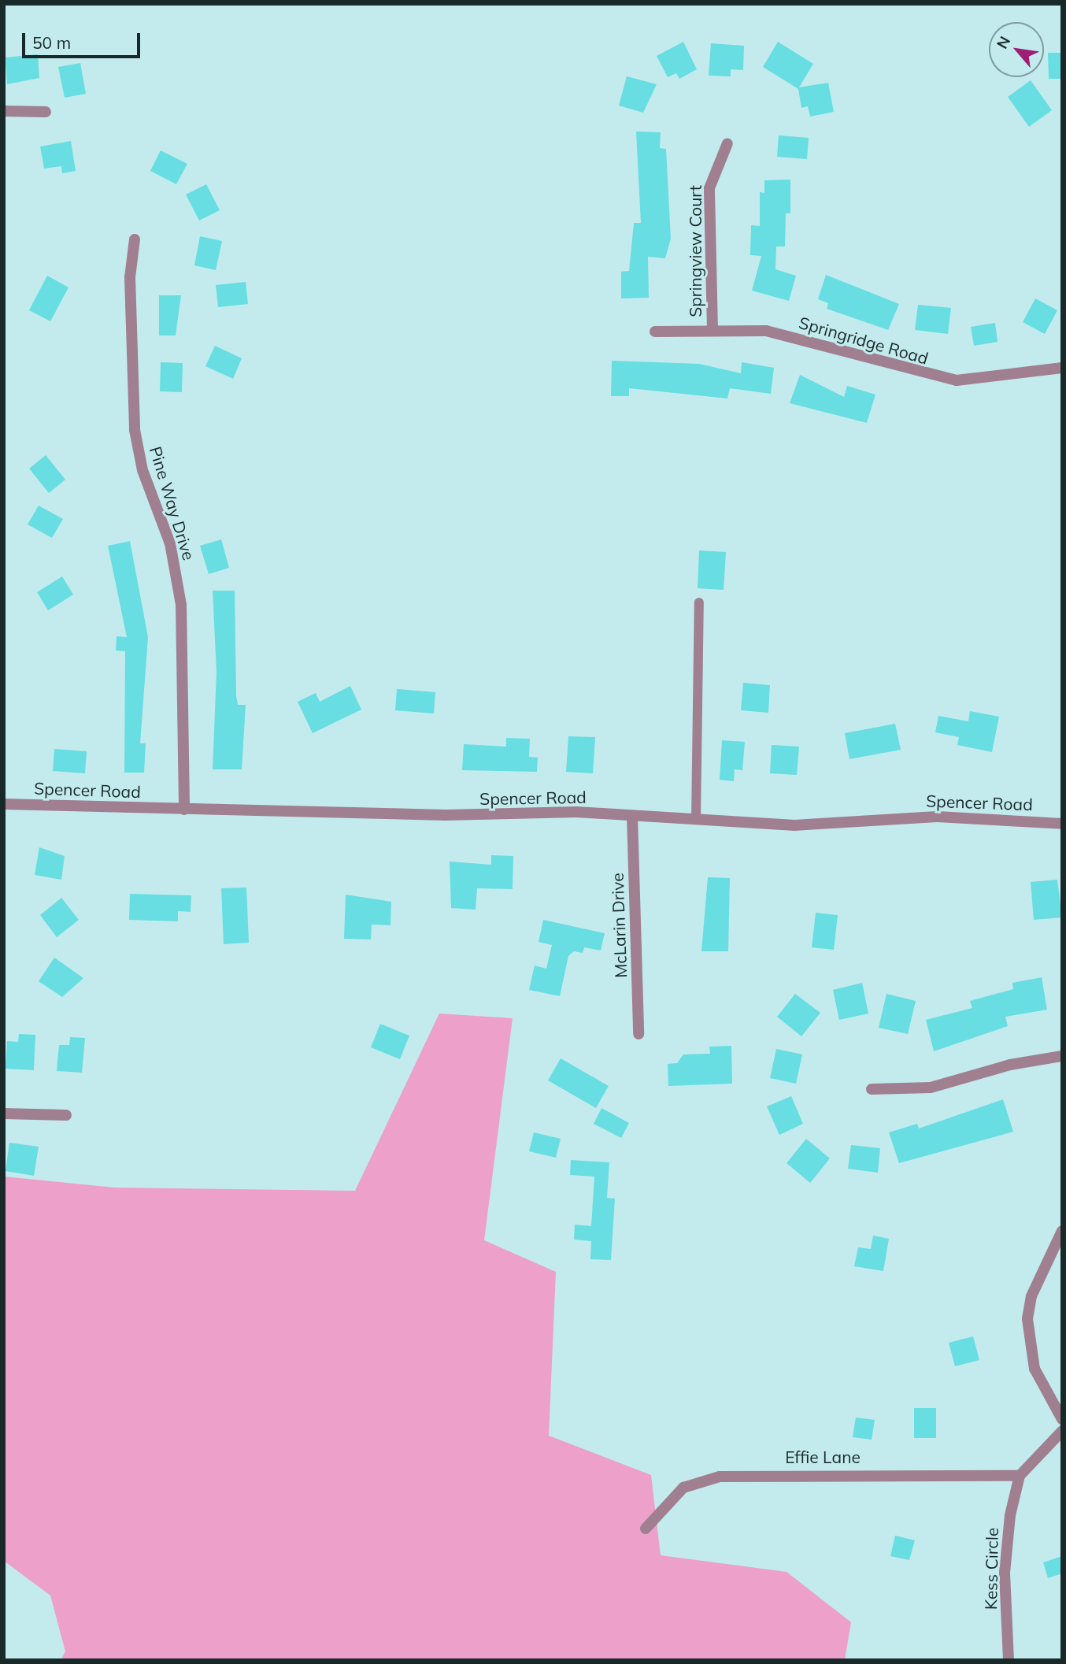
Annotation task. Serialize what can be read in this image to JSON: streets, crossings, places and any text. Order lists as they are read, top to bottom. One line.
{"streets":{"street":["Springview Court","Springridge Road","Pine Way Drive","Spencer Road","McLarin Drive","Effie Lane","Kess Circle"]},"crossings":[["Springview Court","Springridge Road"],["Pine Way Drive","Spencer Road"],["Spencer Road","McLarin Drive"],["Effie Lane","Kess Circle"]],"scale_bar":"50 m","north":"top left"}
